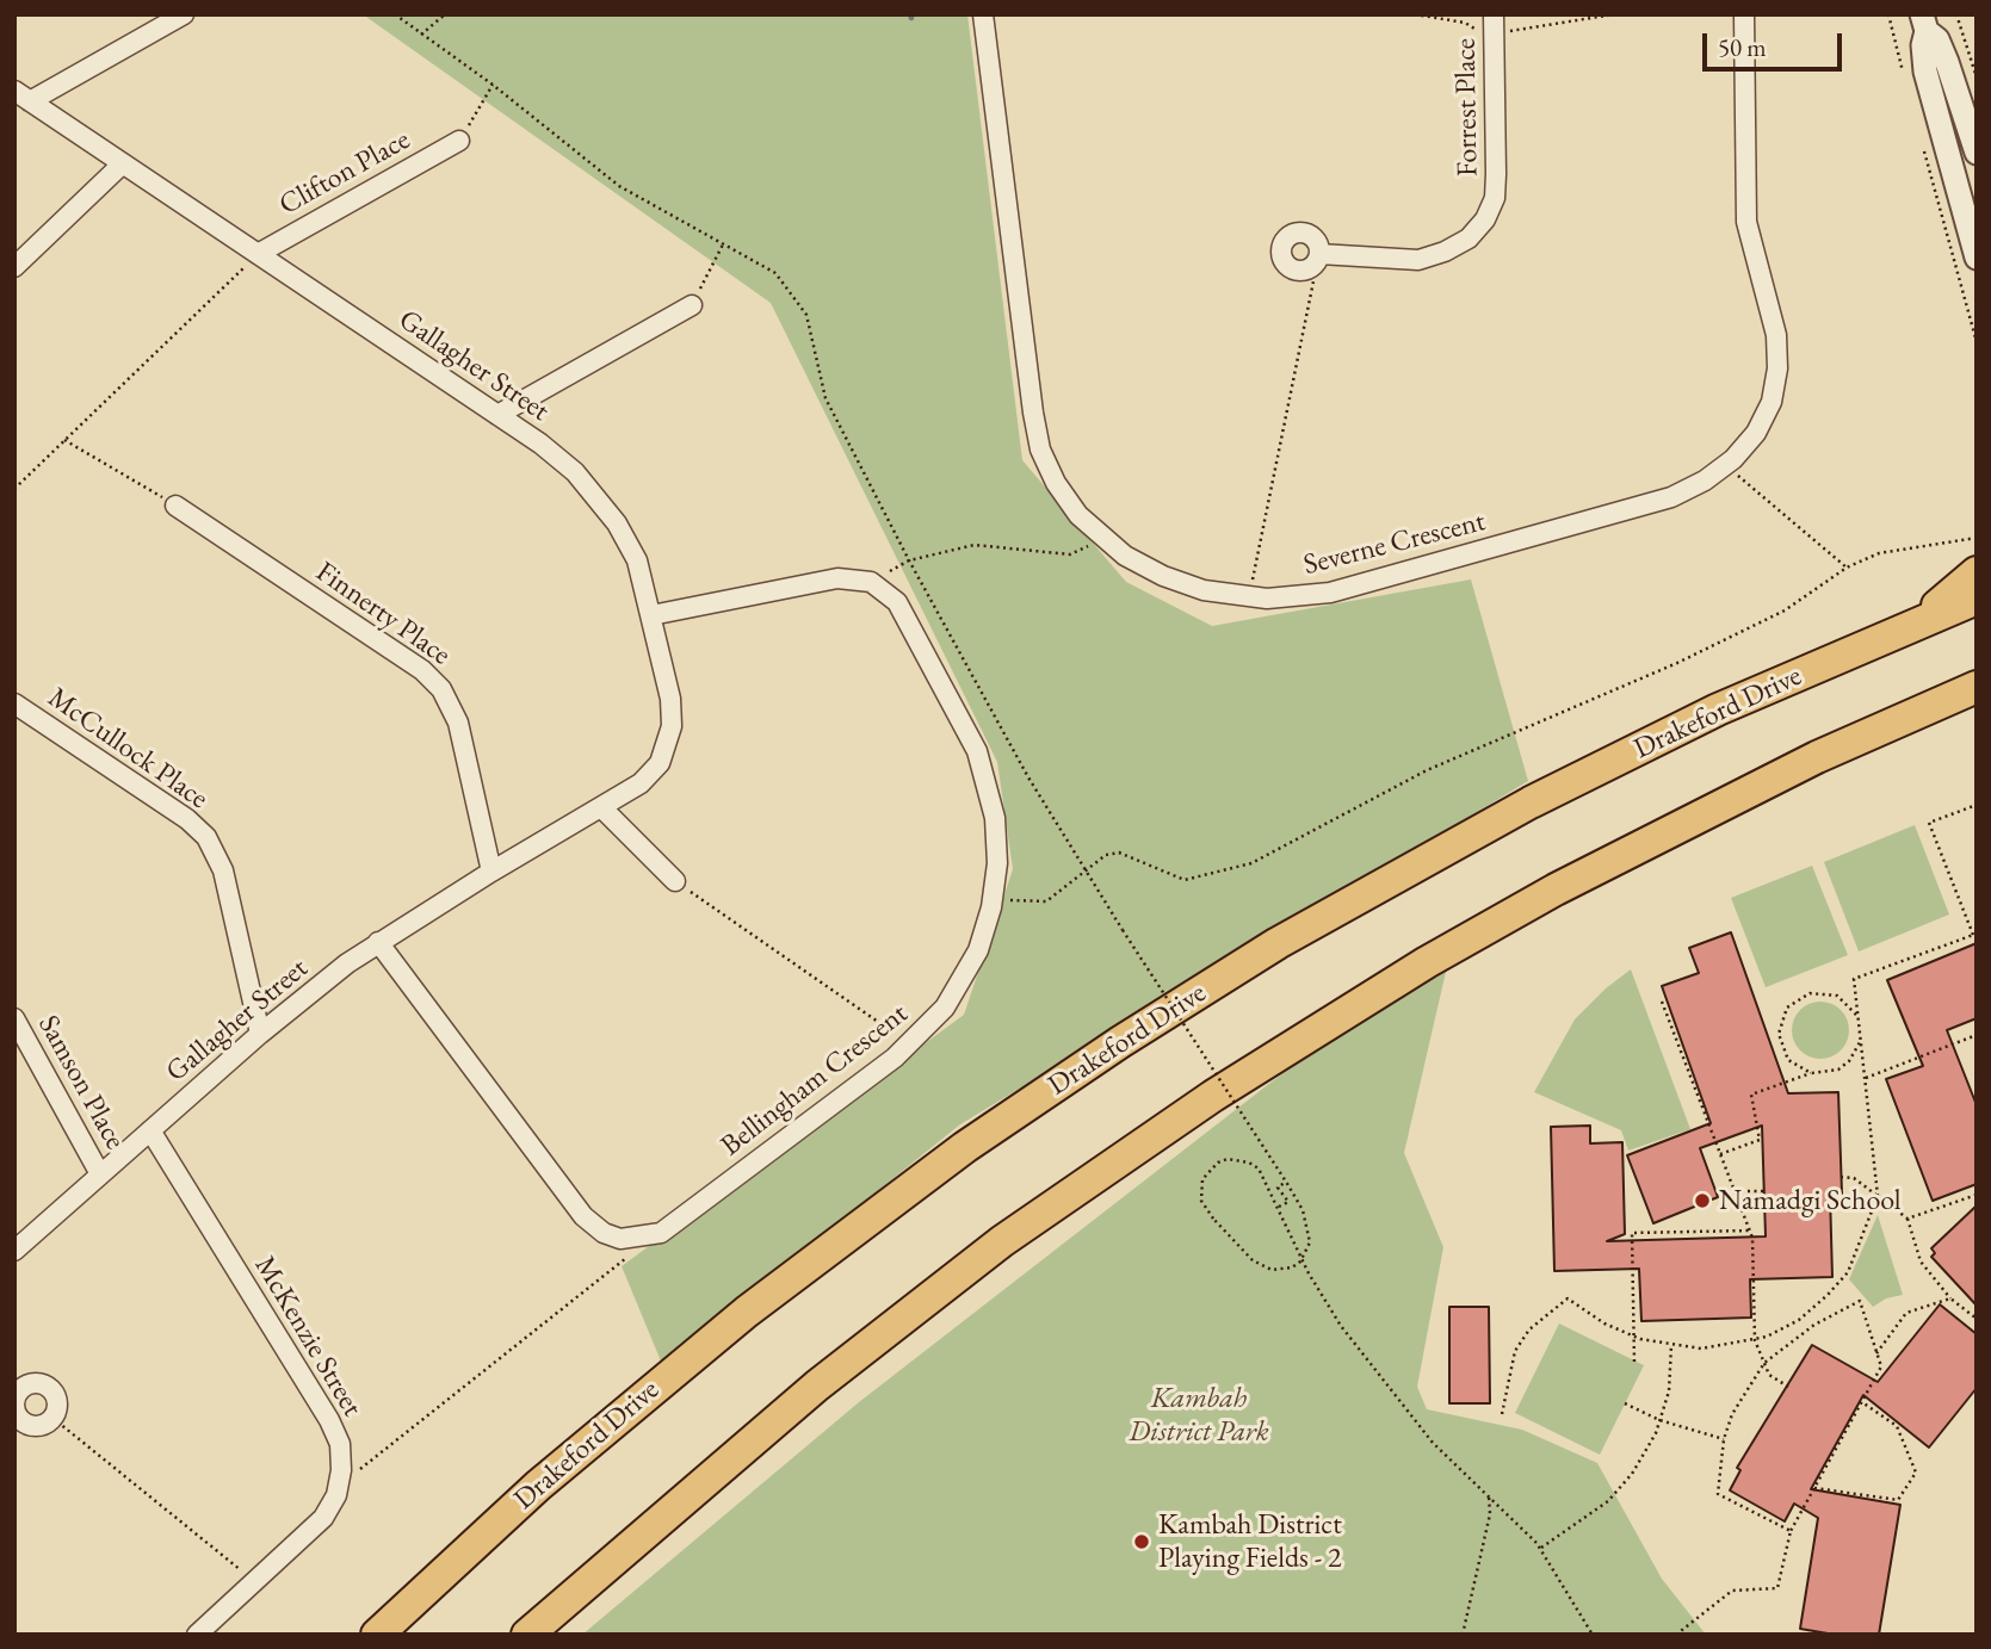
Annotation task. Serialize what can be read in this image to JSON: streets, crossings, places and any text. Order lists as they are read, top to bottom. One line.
{"streets":{"highway":["Drakeford Drive"],"street":["Forrest Place","Clifton Place","Gallagher Street","Severne Crescent","Finnerty Place","McCullock Place","Bellingham Crescent","Samson Place","McKenzie Street"]},"crossings":[["Clifton Place","Gallagher Street"],["Gallagher Street","Finnerty Place"],["Gallagher Street","McCullock Place"],["Gallagher Street","Bellingham Crescent"],["Gallagher Street","Samson Place"],["Gallagher Street","McKenzie Street"]],"parks":["Kambah District Park"],"places":["Namadgi School","Kambah District Playing Fields - 2"],"scale_bar":"50 m"}
